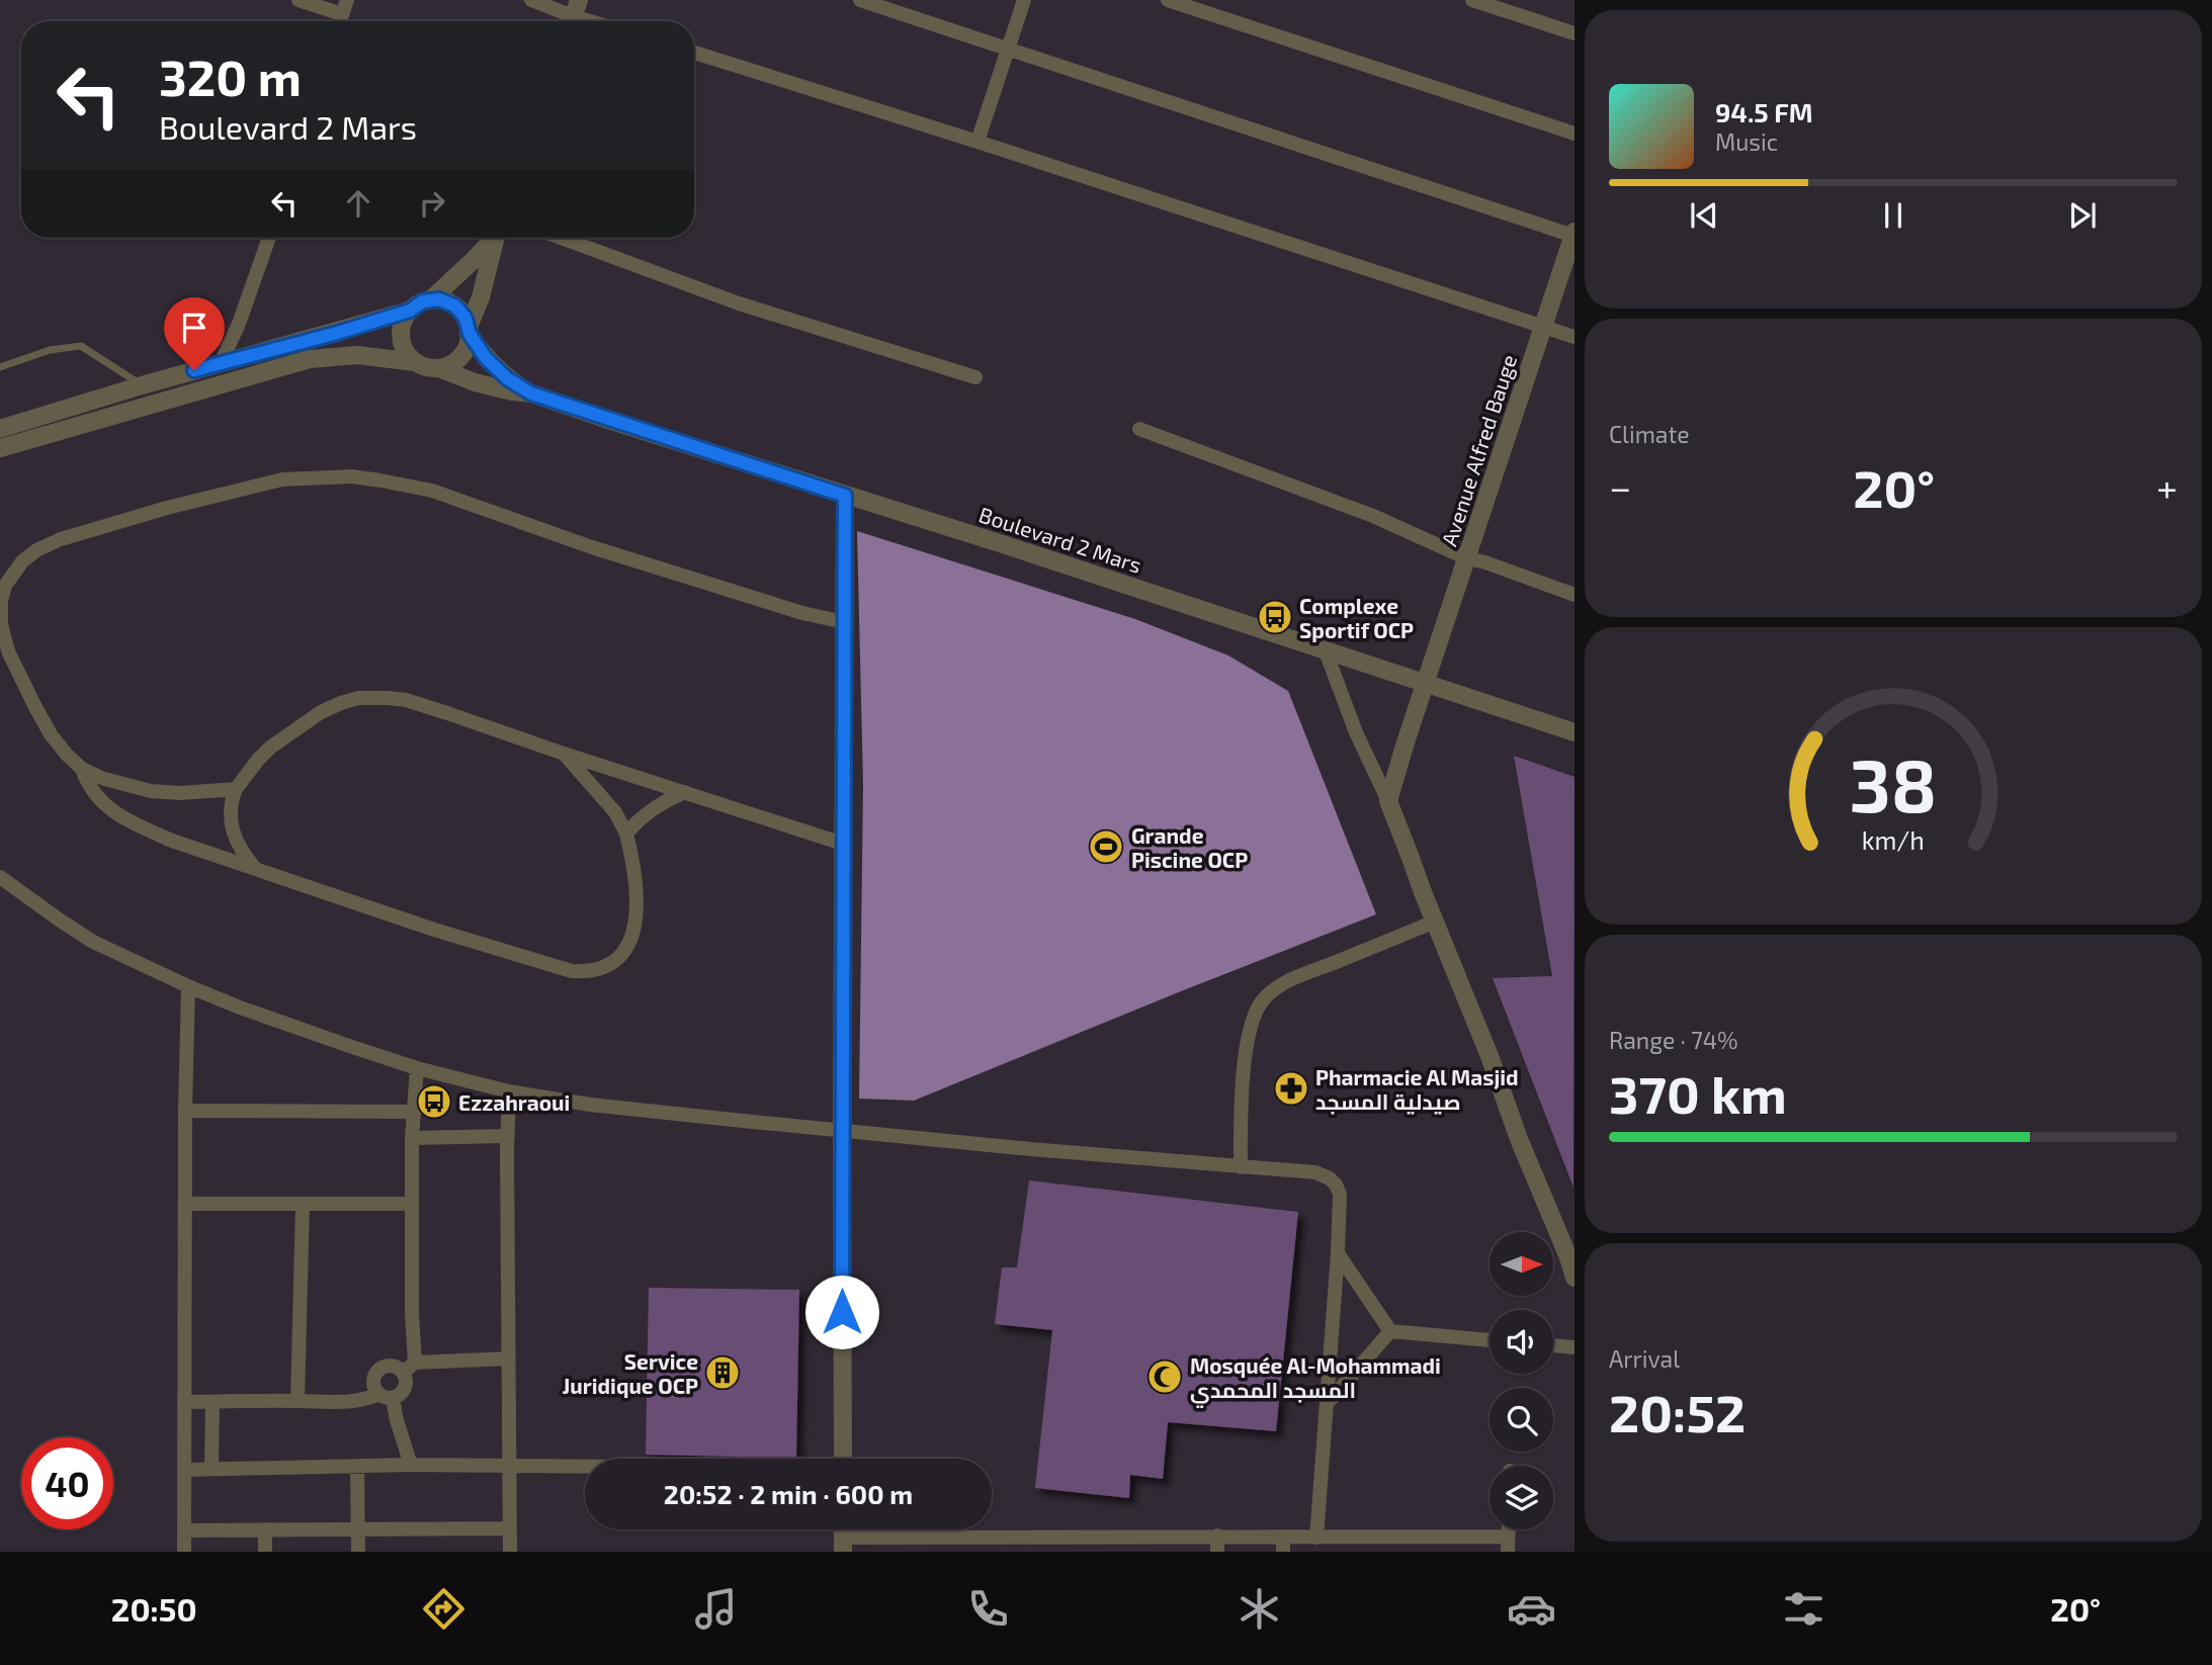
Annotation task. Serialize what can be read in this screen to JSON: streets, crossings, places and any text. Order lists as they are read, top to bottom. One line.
{"streets":{"street":["Avenue Alfred Bauge","Boulevard 2 Mars"]},"crossings":[["Avenue Alfred Bauge","Boulevard 2 Mars"]],"places":{"bus stop":["Complexe Sportif OCP","Ezzahraoui"],"sports":["Grande Piscine OCP"],"pharmacy":["Pharmacie Al Masjid صيدلية المسجد"],"building":["Service Juridique OCP"],"mosque":["Mosquée Al-Mohammadi المسجد المحمدي"]},"north":"right","page":{"turn":["320 m","Boulevard 2 Mars"],"song":["94.5 FM","Music"],"tile":["Climate",["Range · 74%","370 km"],["Arrival","20:52"]],"heat":["−","20°","+"],"limit":"40","trip":"20:52 · 2 min · 600 m","tabs":["20:50","20°"],"gauge":["38","km/h"]}}
